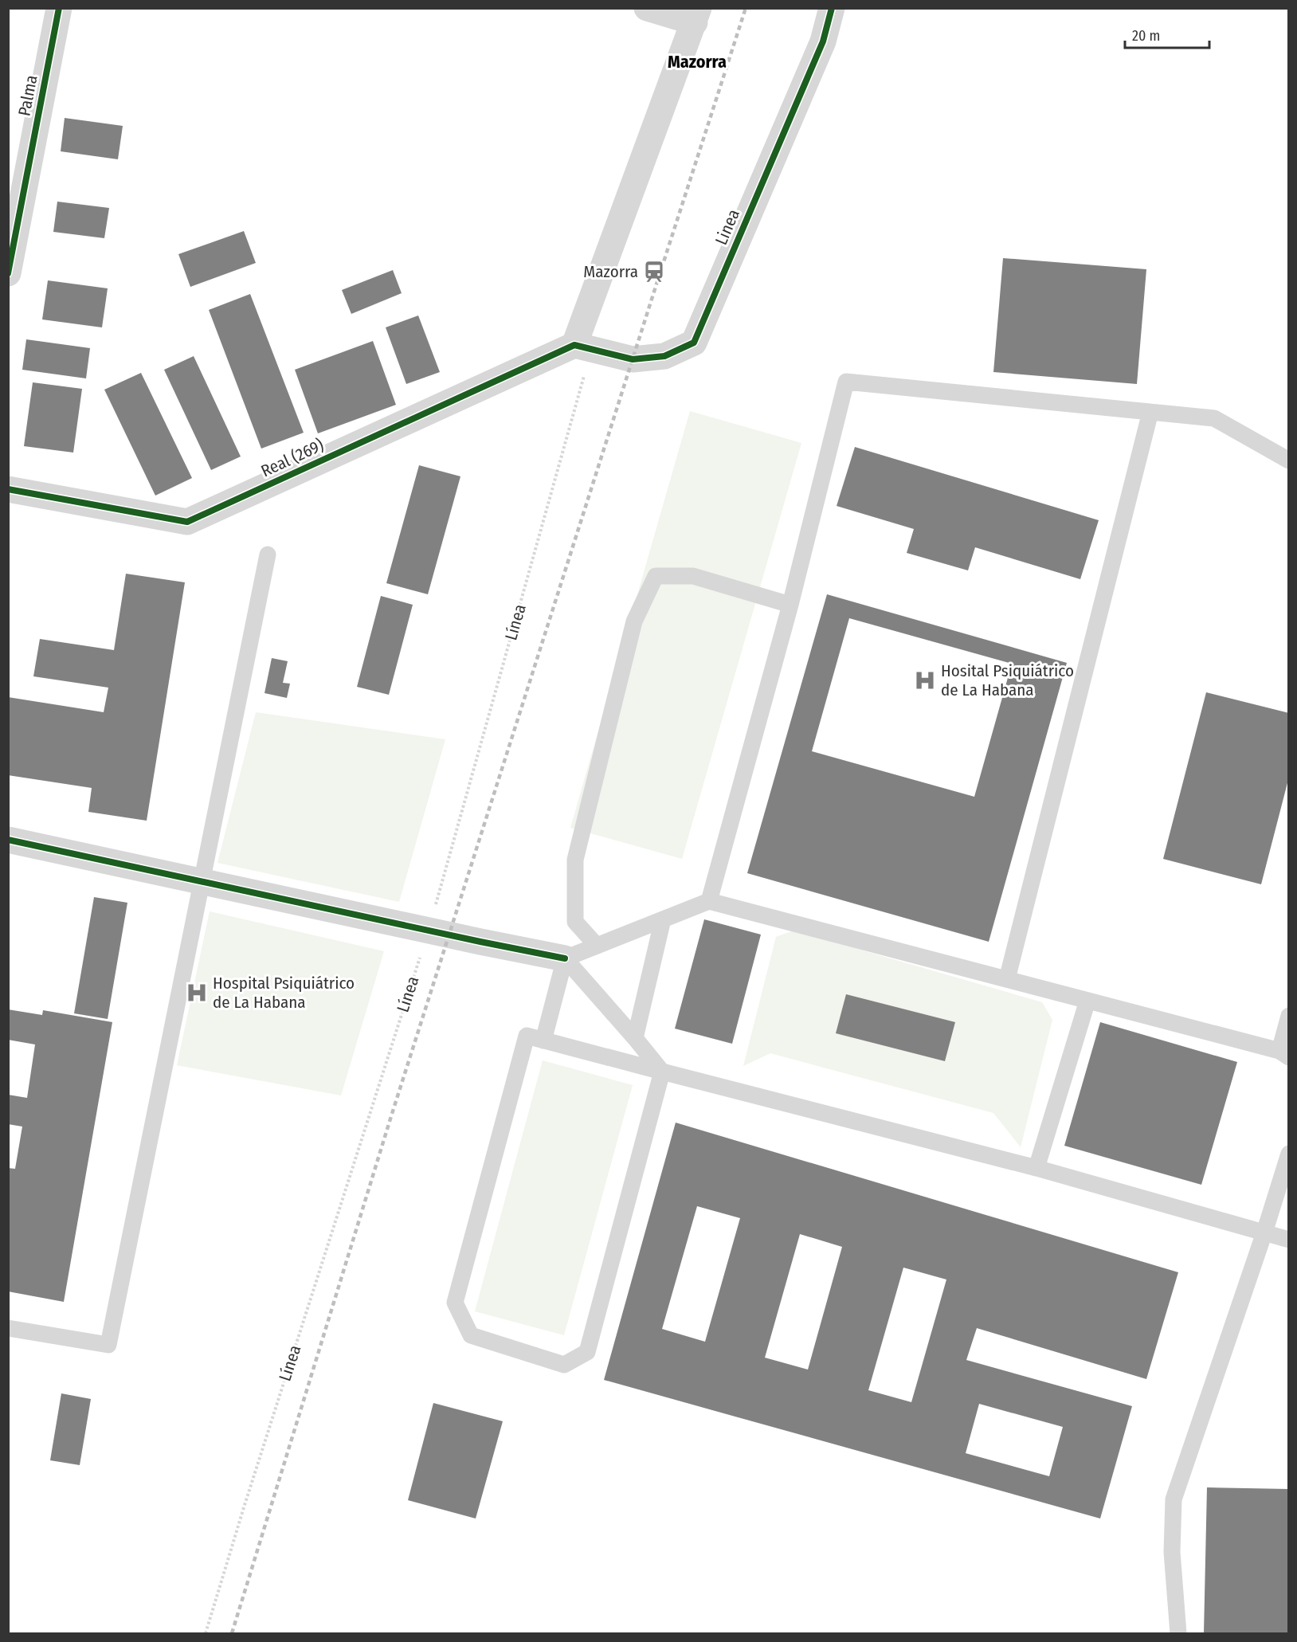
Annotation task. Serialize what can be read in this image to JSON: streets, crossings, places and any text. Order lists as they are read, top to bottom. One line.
{"streets":{"street":["Palma","Linea","Real (269)"],"path":["Línea"]},"crossings":[["Linea","Real (269)"],["Linea","Línea"],["Real (269)","Línea"]],"districts":["Mazorra"],"places":{"station":["Mazorra"],"hospital":["Hosital Psiquiátrico de La Habana","Hospital Psiquiátrico de La Habana"]},"scale_bar":"20 m"}
